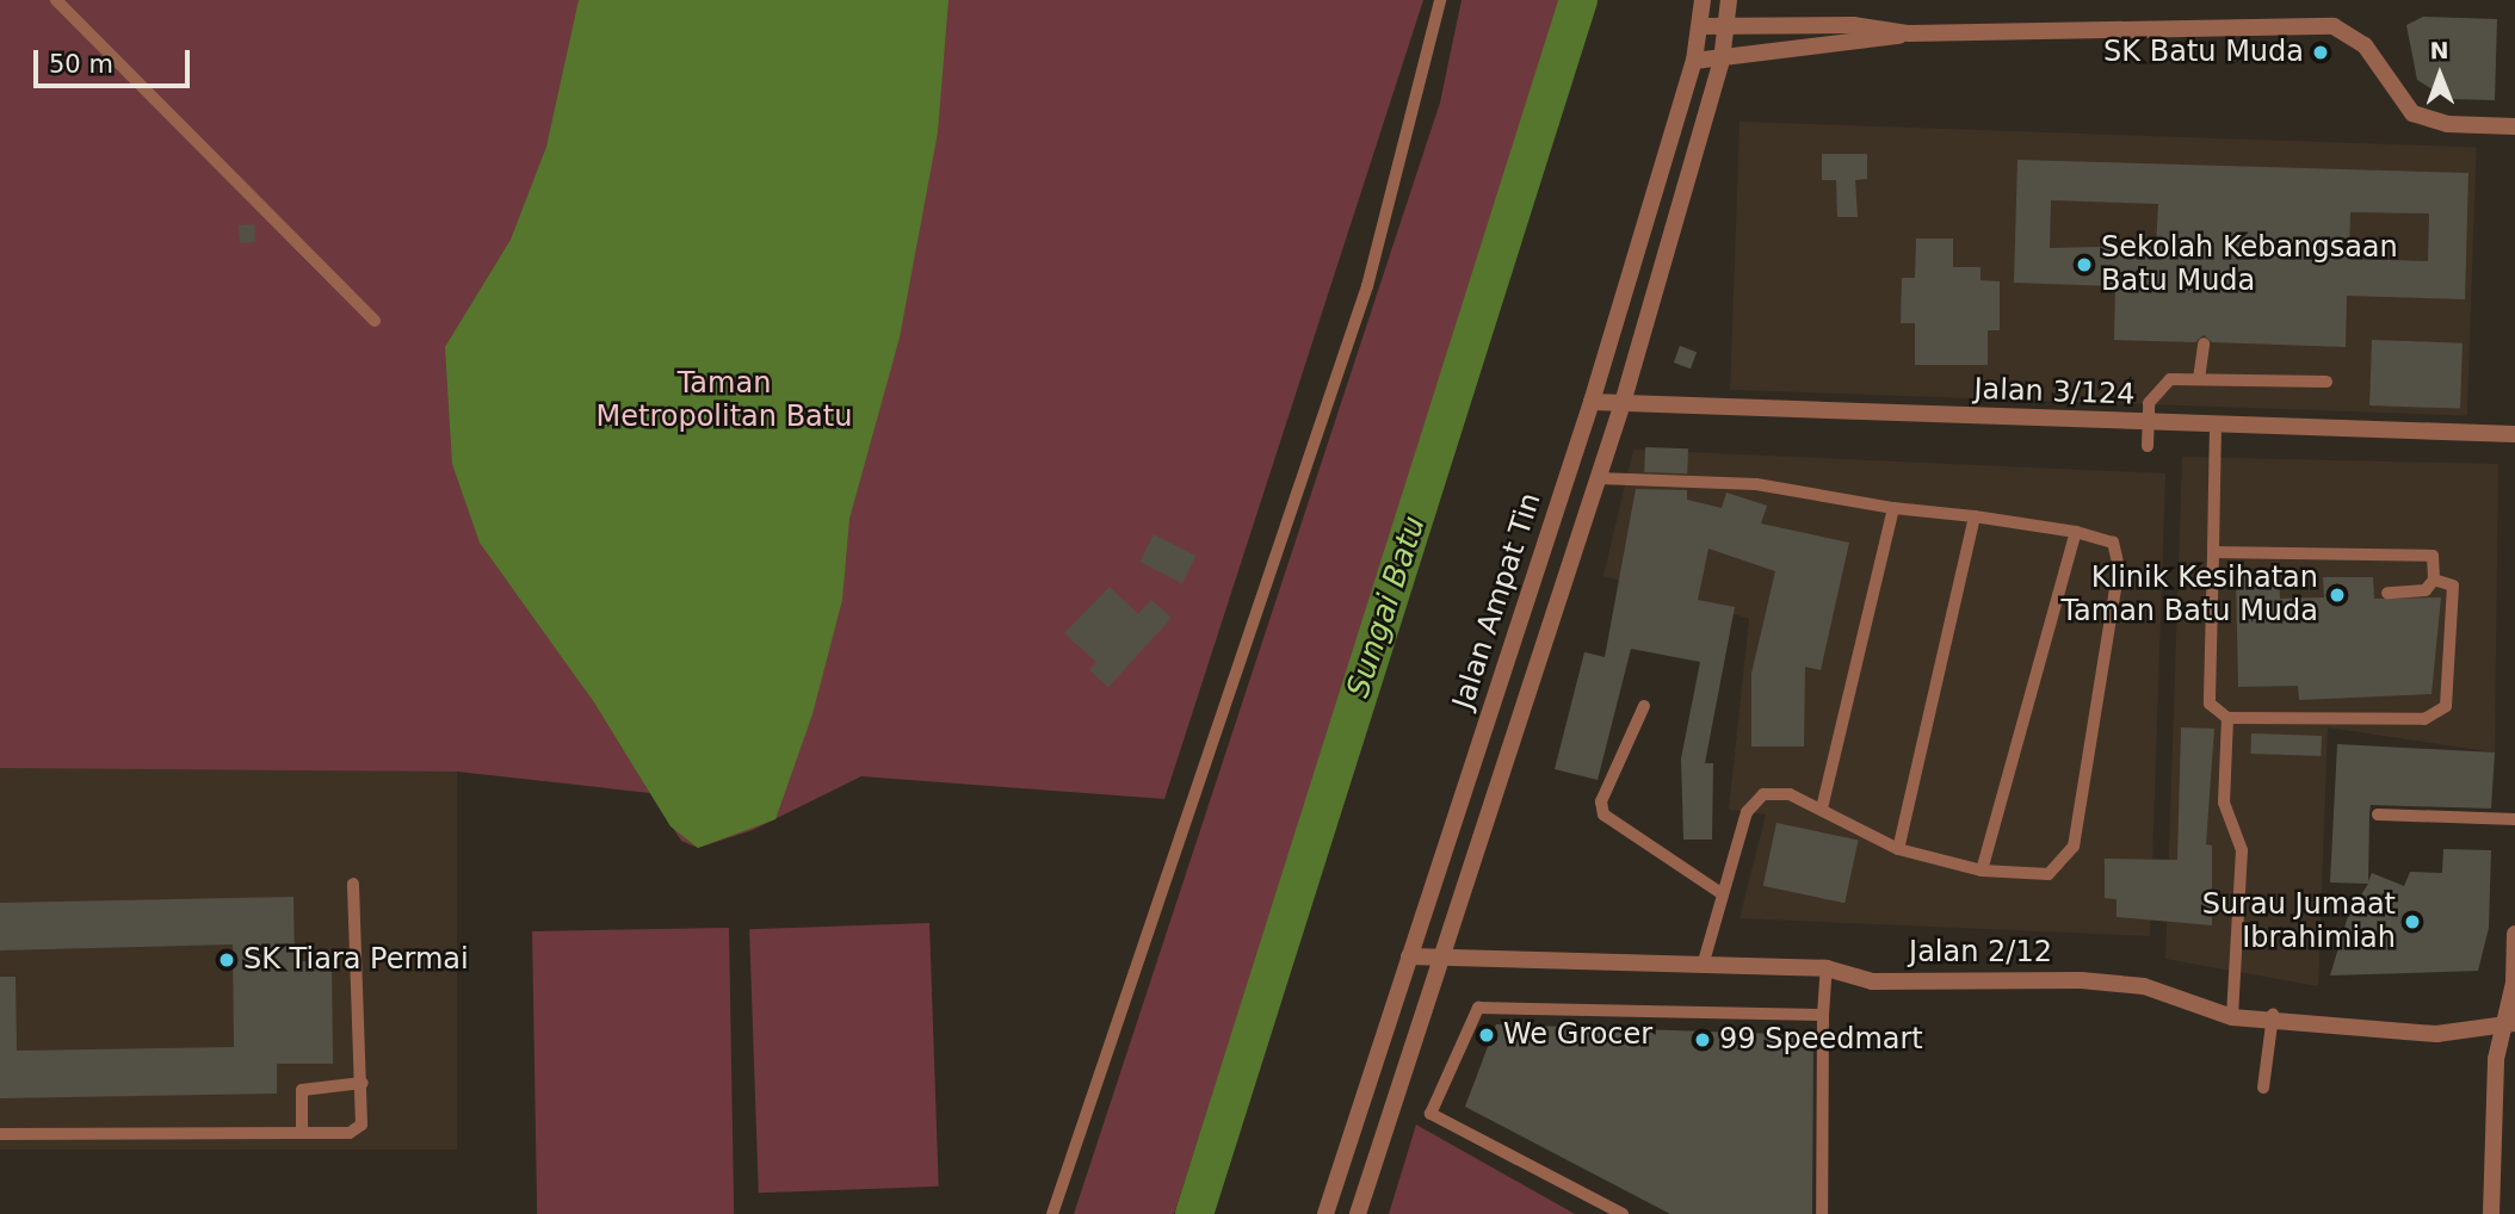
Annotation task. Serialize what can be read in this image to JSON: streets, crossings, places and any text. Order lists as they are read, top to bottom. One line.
{"streets":{"street":["Jalan 3/124","Jalan Ampat Tin","Jalan 2/12"]},"crossings":[["Jalan 3/124","Jalan Ampat Tin"],["Jalan Ampat Tin","Jalan 2/12"]],"water":["Sungai Batu"],"parks":["Taman Metropolitan Batu"],"places":["SK Batu Muda","Sekolah Kebangsaan Batu Muda","Klinik Kesihatan Taman Batu Muda","Surau Jumaat Ibrahimiah","SK Tiara Permai","We Grocer","99 Speedmart"],"scale_bar":"50 m","north":"top"}
